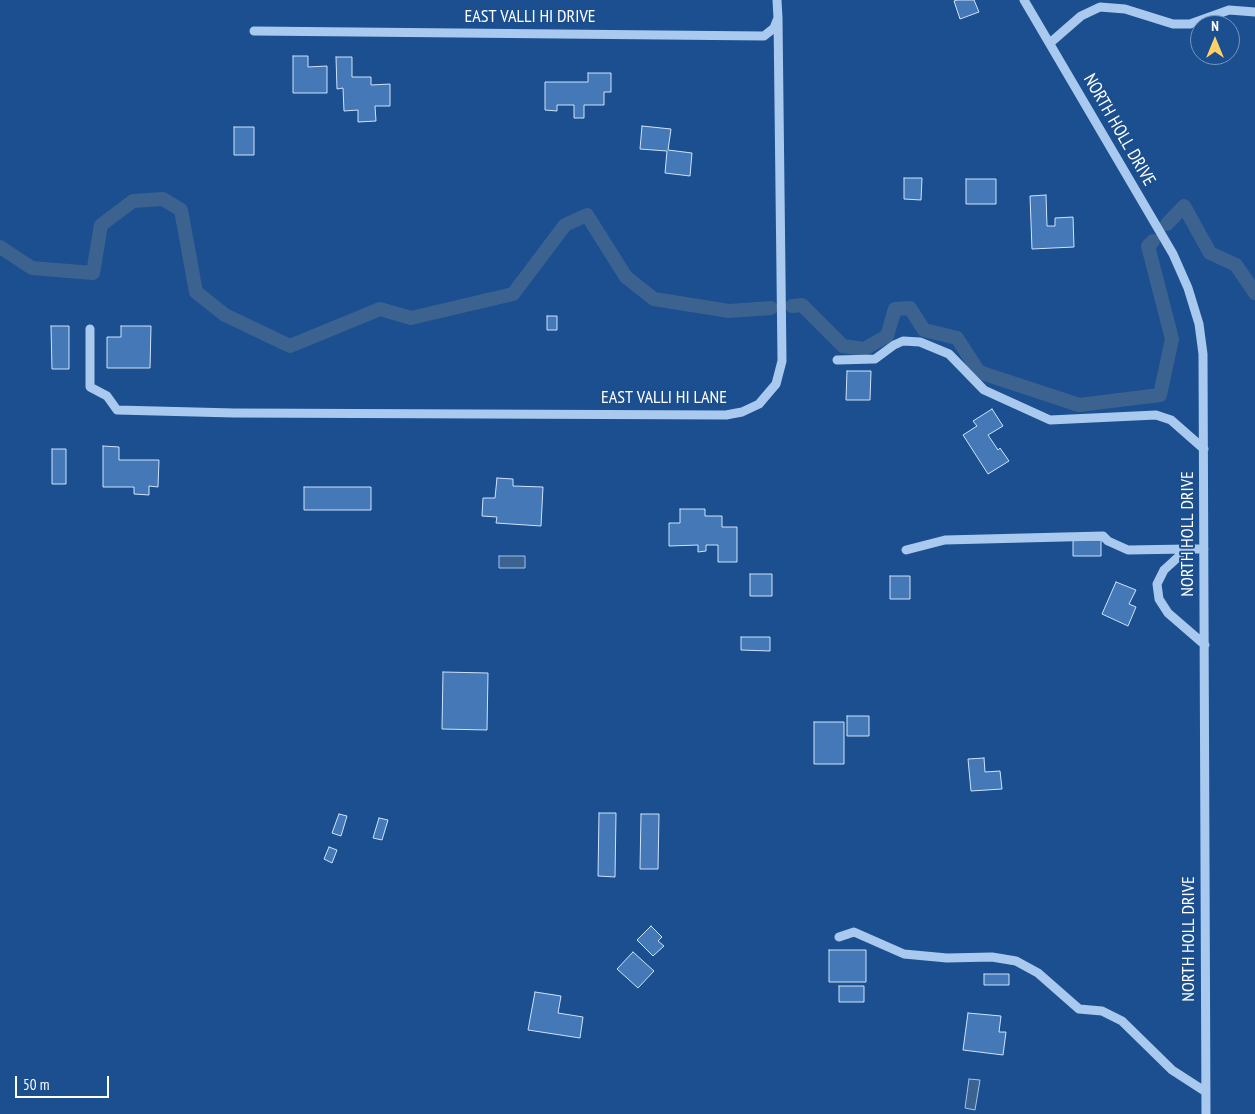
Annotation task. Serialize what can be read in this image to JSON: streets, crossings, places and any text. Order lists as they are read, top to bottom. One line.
{"streets":{"street":["EAST VALLI HI DRIVE","NORTH HOLL DRIVE","EAST VALLI HI LANE"]},"crossings":[["EAST VALLI HI DRIVE","EAST VALLI HI LANE"]],"scale_bar":"50 m","north":"top"}
